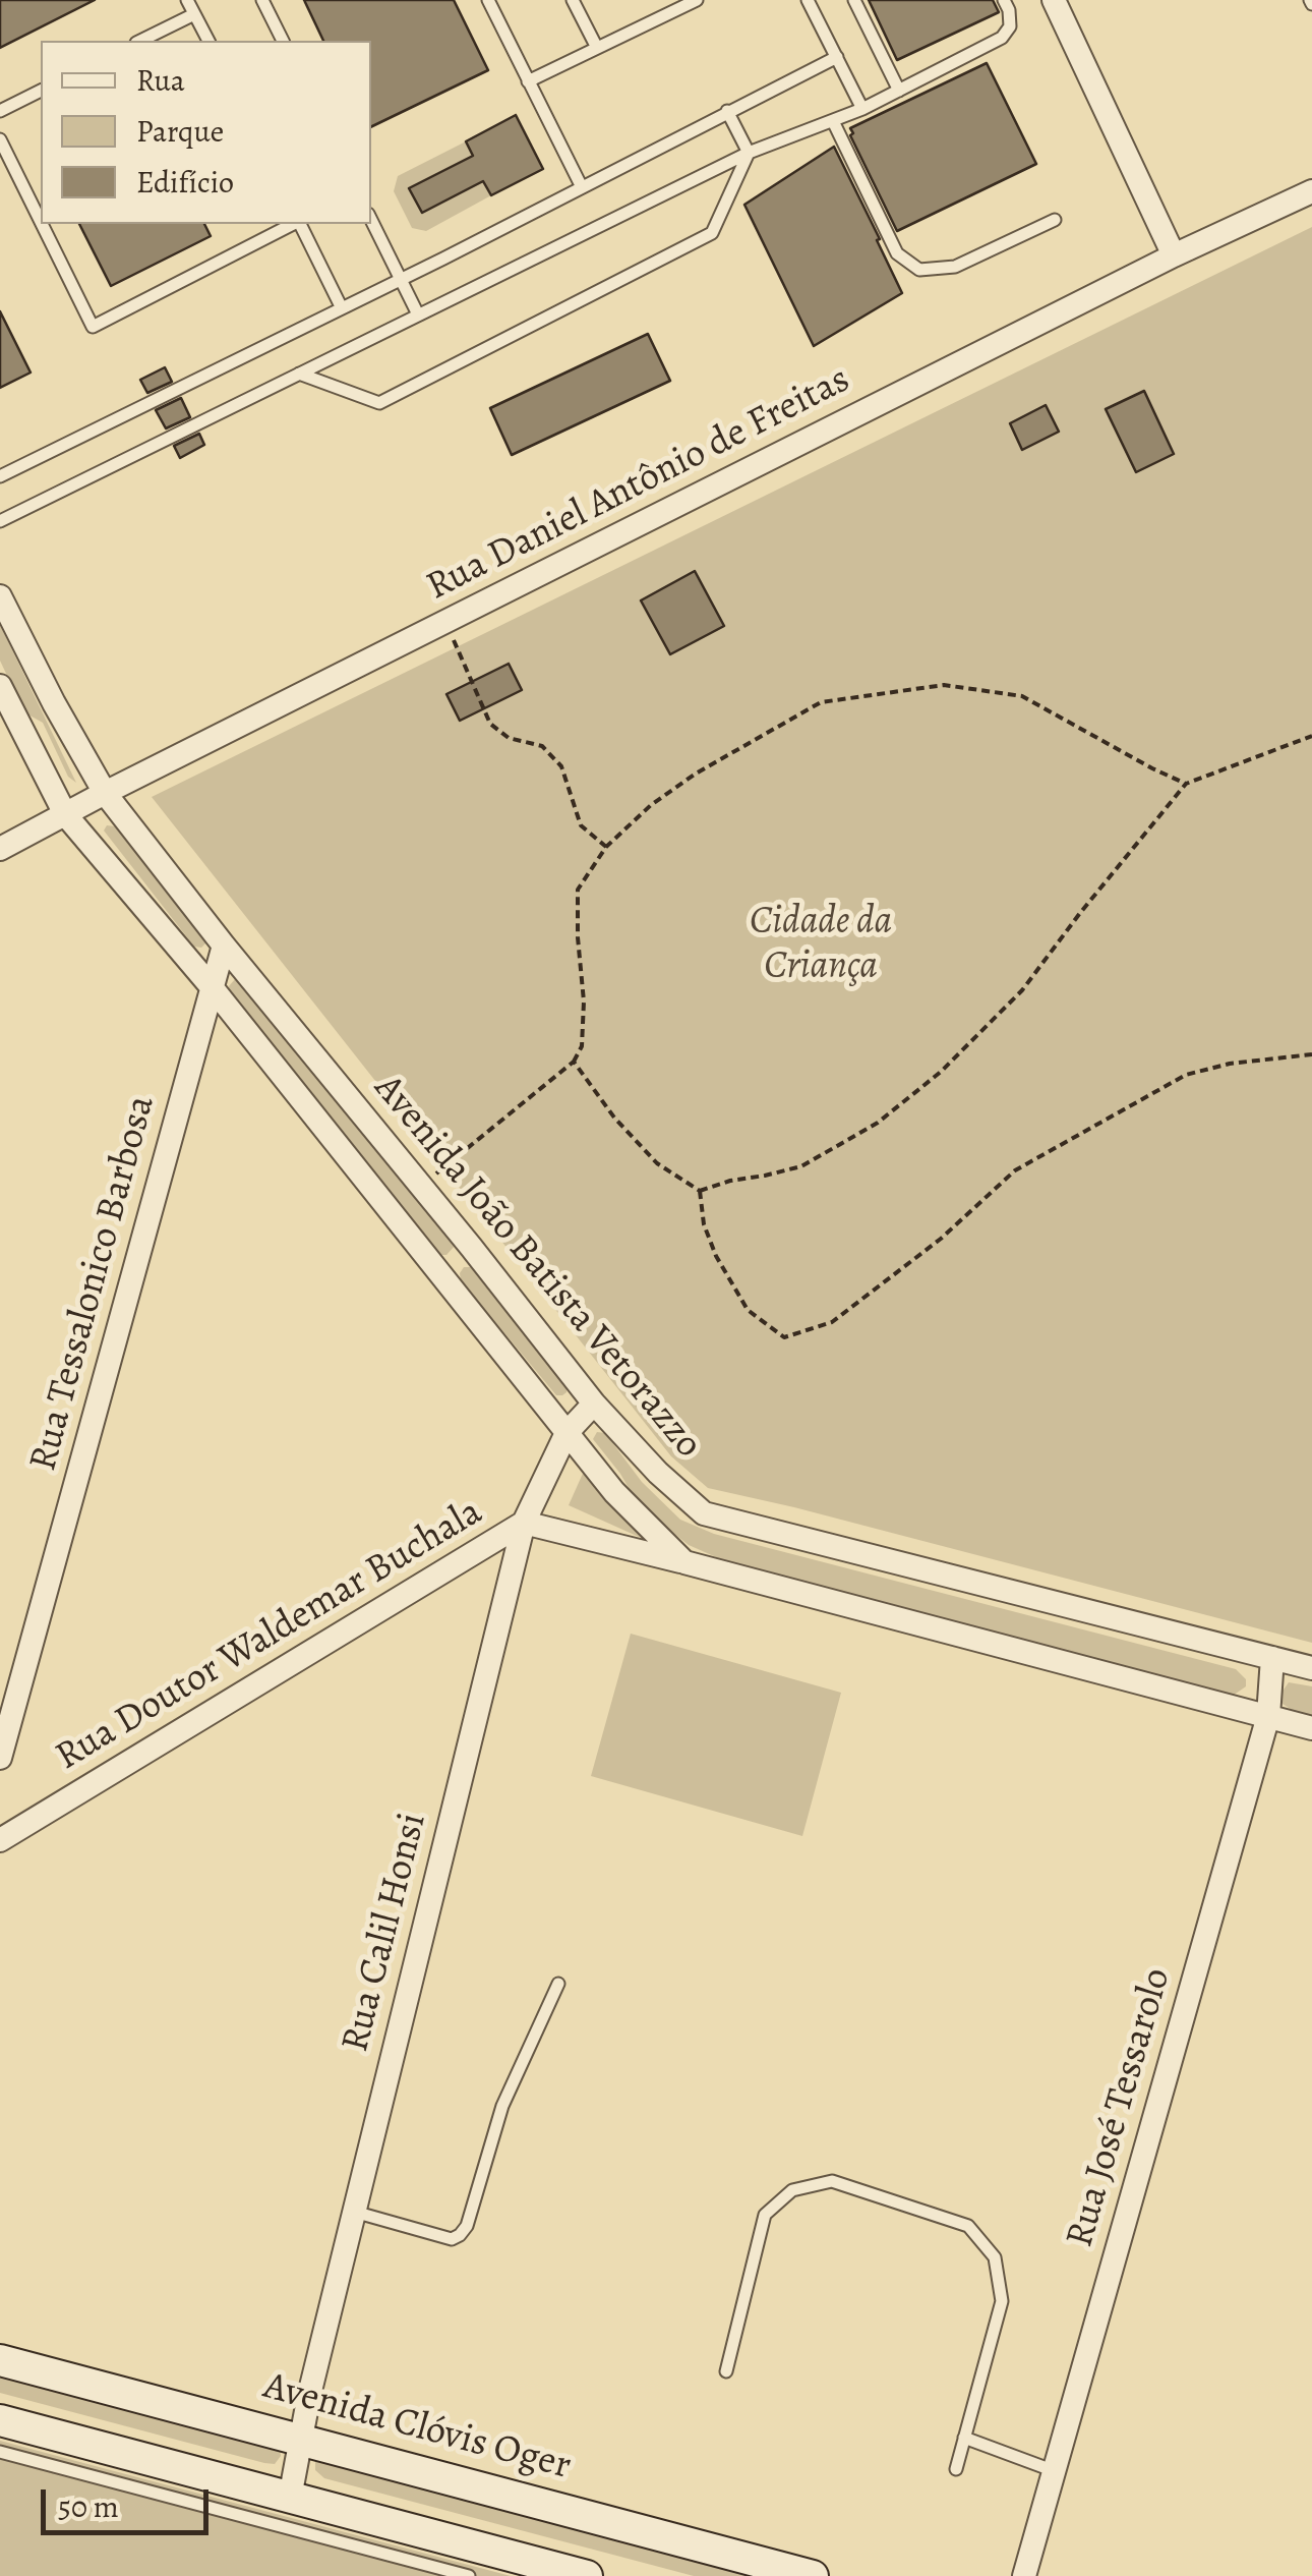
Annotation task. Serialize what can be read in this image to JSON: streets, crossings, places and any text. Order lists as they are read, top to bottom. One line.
{"streets":{"main road":["Avenida Clóvis Oger"],"street":["Rua Daniel Antônio de Freitas","Avenida João Batista Vetorazzo","Rua Tessalonico Barbosa","Rua Doutor Waldemar Buchala","Rua Calil Honsi","Rua José Tessarolo"]},"crossings":[["Rua Daniel Antônio de Freitas","Avenida João Batista Vetorazzo"],["Avenida João Batista Vetorazzo","Rua Tessalonico Barbosa"],["Avenida João Batista Vetorazzo","Rua Calil Honsi"],["Avenida João Batista Vetorazzo","Rua José Tessarolo"],["Rua Doutor Waldemar Buchala","Rua Calil Honsi"],["Rua Calil Honsi","Avenida Clóvis Oger"]],"parks":["Cidade da Criança"],"legend":["Rua","Parque","Edifício"],"scale_bar":"50 m"}
